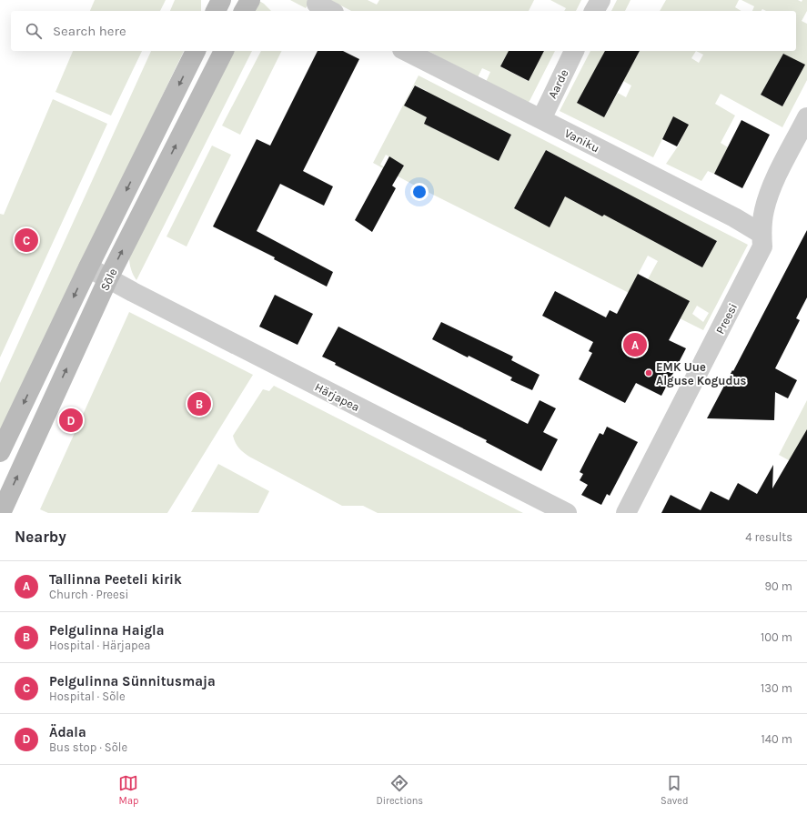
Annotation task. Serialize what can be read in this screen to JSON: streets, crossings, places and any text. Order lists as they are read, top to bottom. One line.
{"streets":{"main road":["Sõle"],"street":["Aarde","Vaniku","Preesi","Härjapea"]},"crossings":[["Aarde","Vaniku"],["Vaniku","Preesi"],["Sõle","Härjapea"]],"places":["EMK Uue Alguse Kogudus"],"page":{"search":"Search here","pins":["C","A","B","D"],"heading":["Nearby","4 results"],"list":[{"mark":"A","name":"Tallinna Peeteli kirik","note":"Church · Preesi","value":"90 m"},{"mark":"B","name":"Pelgulinna Haigla","note":"Hospital · Härjapea","value":"100 m"},{"mark":"C","name":"Pelgulinna Sünnitusmaja","note":"Hospital · Sõle","value":"130 m"},{"mark":"D","name":"Ädala","note":"Bus stop · Sõle","value":"140 m"}],"nav":["Map","Directions","Saved"]}}
